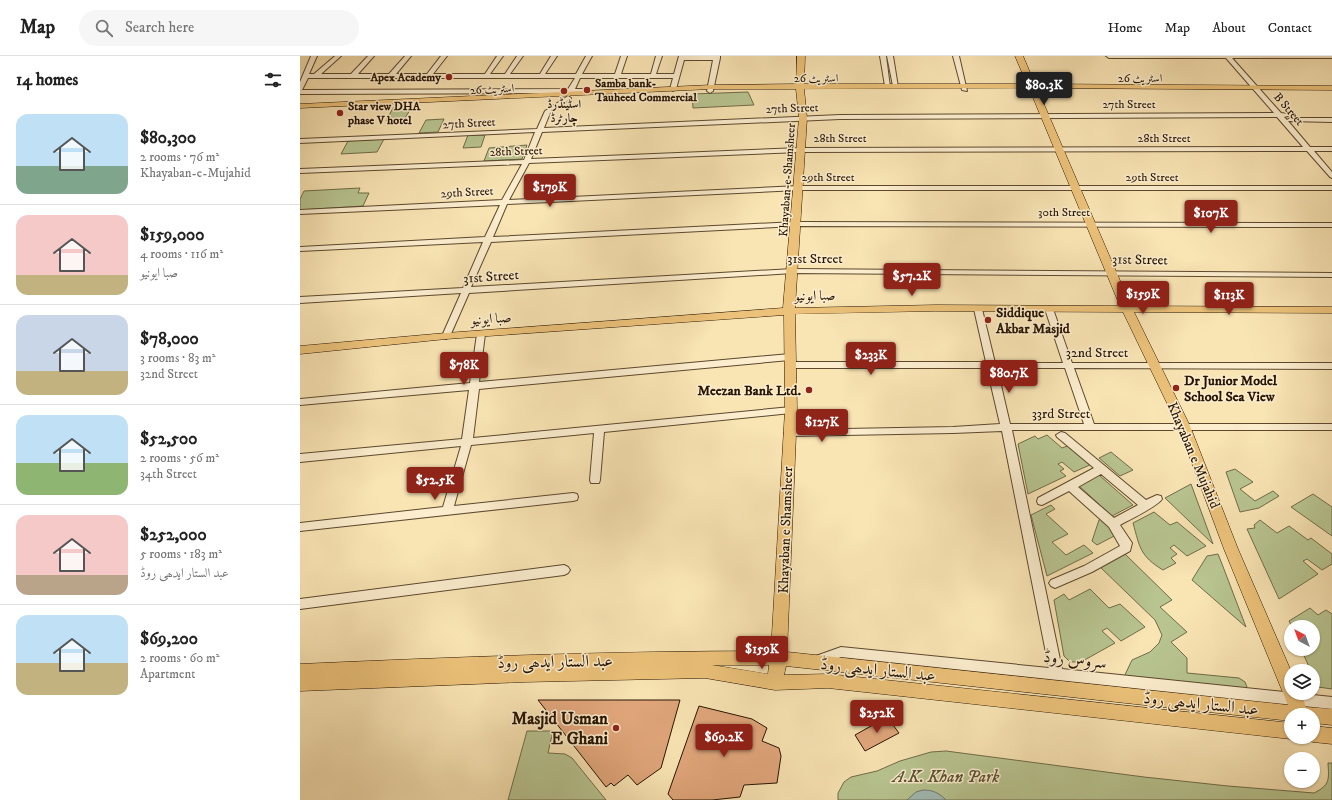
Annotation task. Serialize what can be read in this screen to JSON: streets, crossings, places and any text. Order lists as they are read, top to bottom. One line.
{"streets":{"main road":["اسٹریٹ 26","Khayaban-e-Shamsheer","صبا ایونیو","Khayaban e Mujahid","Khayaban e Shamsheer","عبد الستار ایدھی روڈ"],"street":["27th Street","B Street","28th Street","29th Street","30th Street","31st Street","32nd Street","33rd Street","سروس روڈ"]},"crossings":[["اسٹریٹ 26","B Street"],["اسٹریٹ 26","Khayaban-e-Shamsheer"],["اسٹریٹ 26","Khayaban e Mujahid"],["27th Street","B Street"],["27th Street","Khayaban-e-Shamsheer"],["27th Street","Khayaban e Mujahid"],["B Street","28th Street"],["28th Street","Khayaban-e-Shamsheer"],["28th Street","Khayaban e Mujahid"],["29th Street","Khayaban-e-Shamsheer"],["29th Street","Khayaban e Mujahid"],["Khayaban-e-Shamsheer","30th Street"],["Khayaban-e-Shamsheer","31st Street"],["Khayaban-e-Shamsheer","صبا ایونیو"],["Khayaban-e-Shamsheer","Khayaban e Shamsheer"],["30th Street","Khayaban e Mujahid"],["31st Street","Khayaban e Mujahid"],["صبا ایونیو","Khayaban e Mujahid"],["صبا ایونیو","Khayaban e Shamsheer"],["32nd Street","Khayaban e Mujahid"],["32nd Street","Khayaban e Shamsheer"],["33rd Street","Khayaban e Mujahid"],["33rd Street","Khayaban e Shamsheer"],["Khayaban e Mujahid","سروس روڈ"],["Khayaban e Mujahid","عبد الستار ایدھی روڈ"],["Khayaban e Shamsheer","عبد الستار ایدھی روڈ"],["سروس روڈ","عبد الستار ایدھی روڈ"]],"parks":["A.K. Khan Park"],"places":["Apex Academy","Samba bank- Tauheed Commercial","اسٹینڈرڈ چارٹرڈ","Star view DHA phase V hotel","Siddique Akbar Masjid","Dr Junior Model School Sea View","Meezan Bank Ltd.","Masjid Usman E Ghani"],"north":"top left","page":{"header":"Map","search":"Search here","nav":["Home","Map","About","Contact"],"heading":"14 homes","price":["$80.3K","$179K","$107K","$57.2K","$159K","$113K","$233K","$78K","$80.7K","$127K","$52.5K","$159K","$252K","$69.2K"],"list":[{"name":"$80,300","note":"2 rooms · 76 m² · Khayaban-e-Mujahid"},{"name":"$159,000","note":"4 rooms · 116 m² · صبا ایونیو"},{"name":"$78,000","note":"3 rooms · 83 m² · 32nd Street"},{"name":"$52,500","note":"2 rooms · 56 m² · 34th Street"},{"name":"$252,000","note":"5 rooms · 183 m² · عبد الستار ایدھی روڈ"},{"name":"$69,200","note":"2 rooms · 60 m² · Apartment"}],"map_buttons":["+","−"]}}
